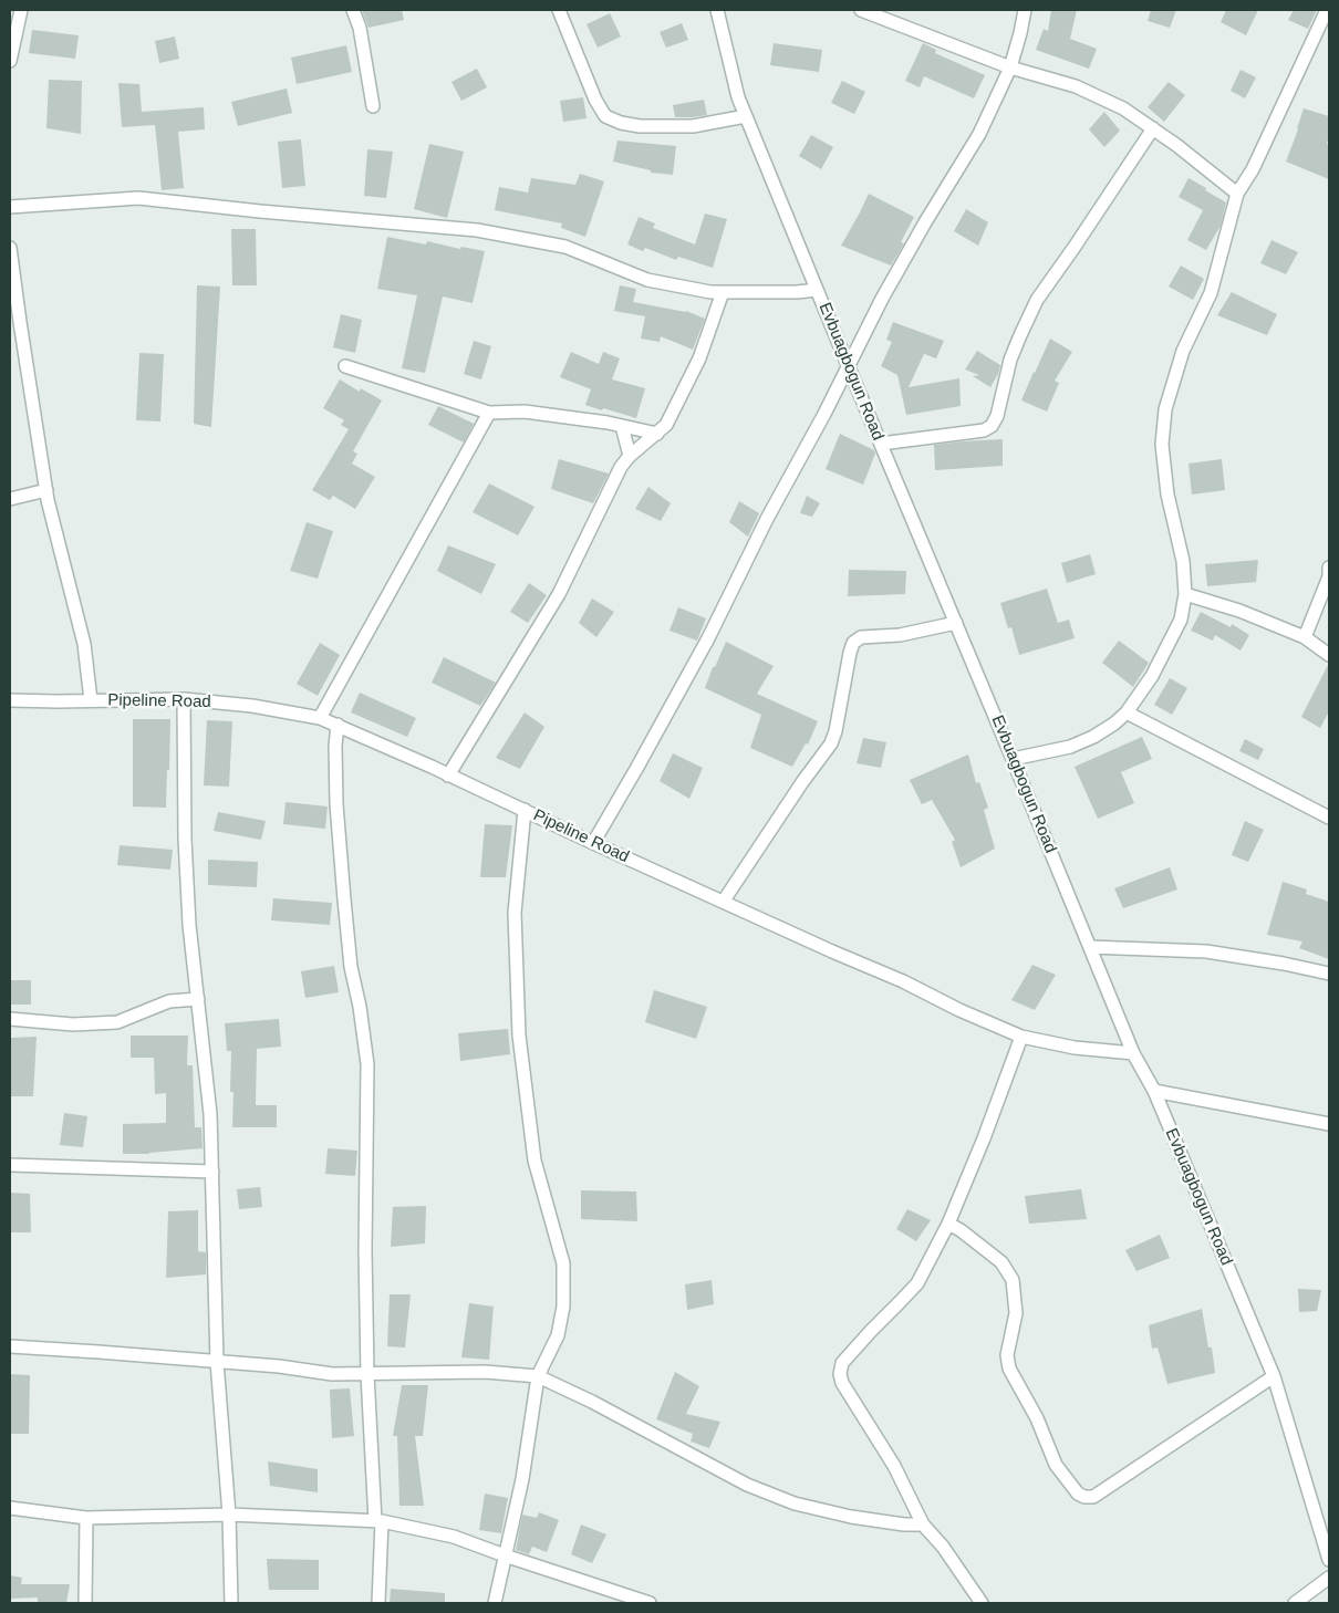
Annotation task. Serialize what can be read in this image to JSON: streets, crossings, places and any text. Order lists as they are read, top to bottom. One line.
{"streets":{"street":["Evbuagbogun Road","Pipeline Road"]},"crossings":[["Evbuagbogun Road","Pipeline Road"]]}
